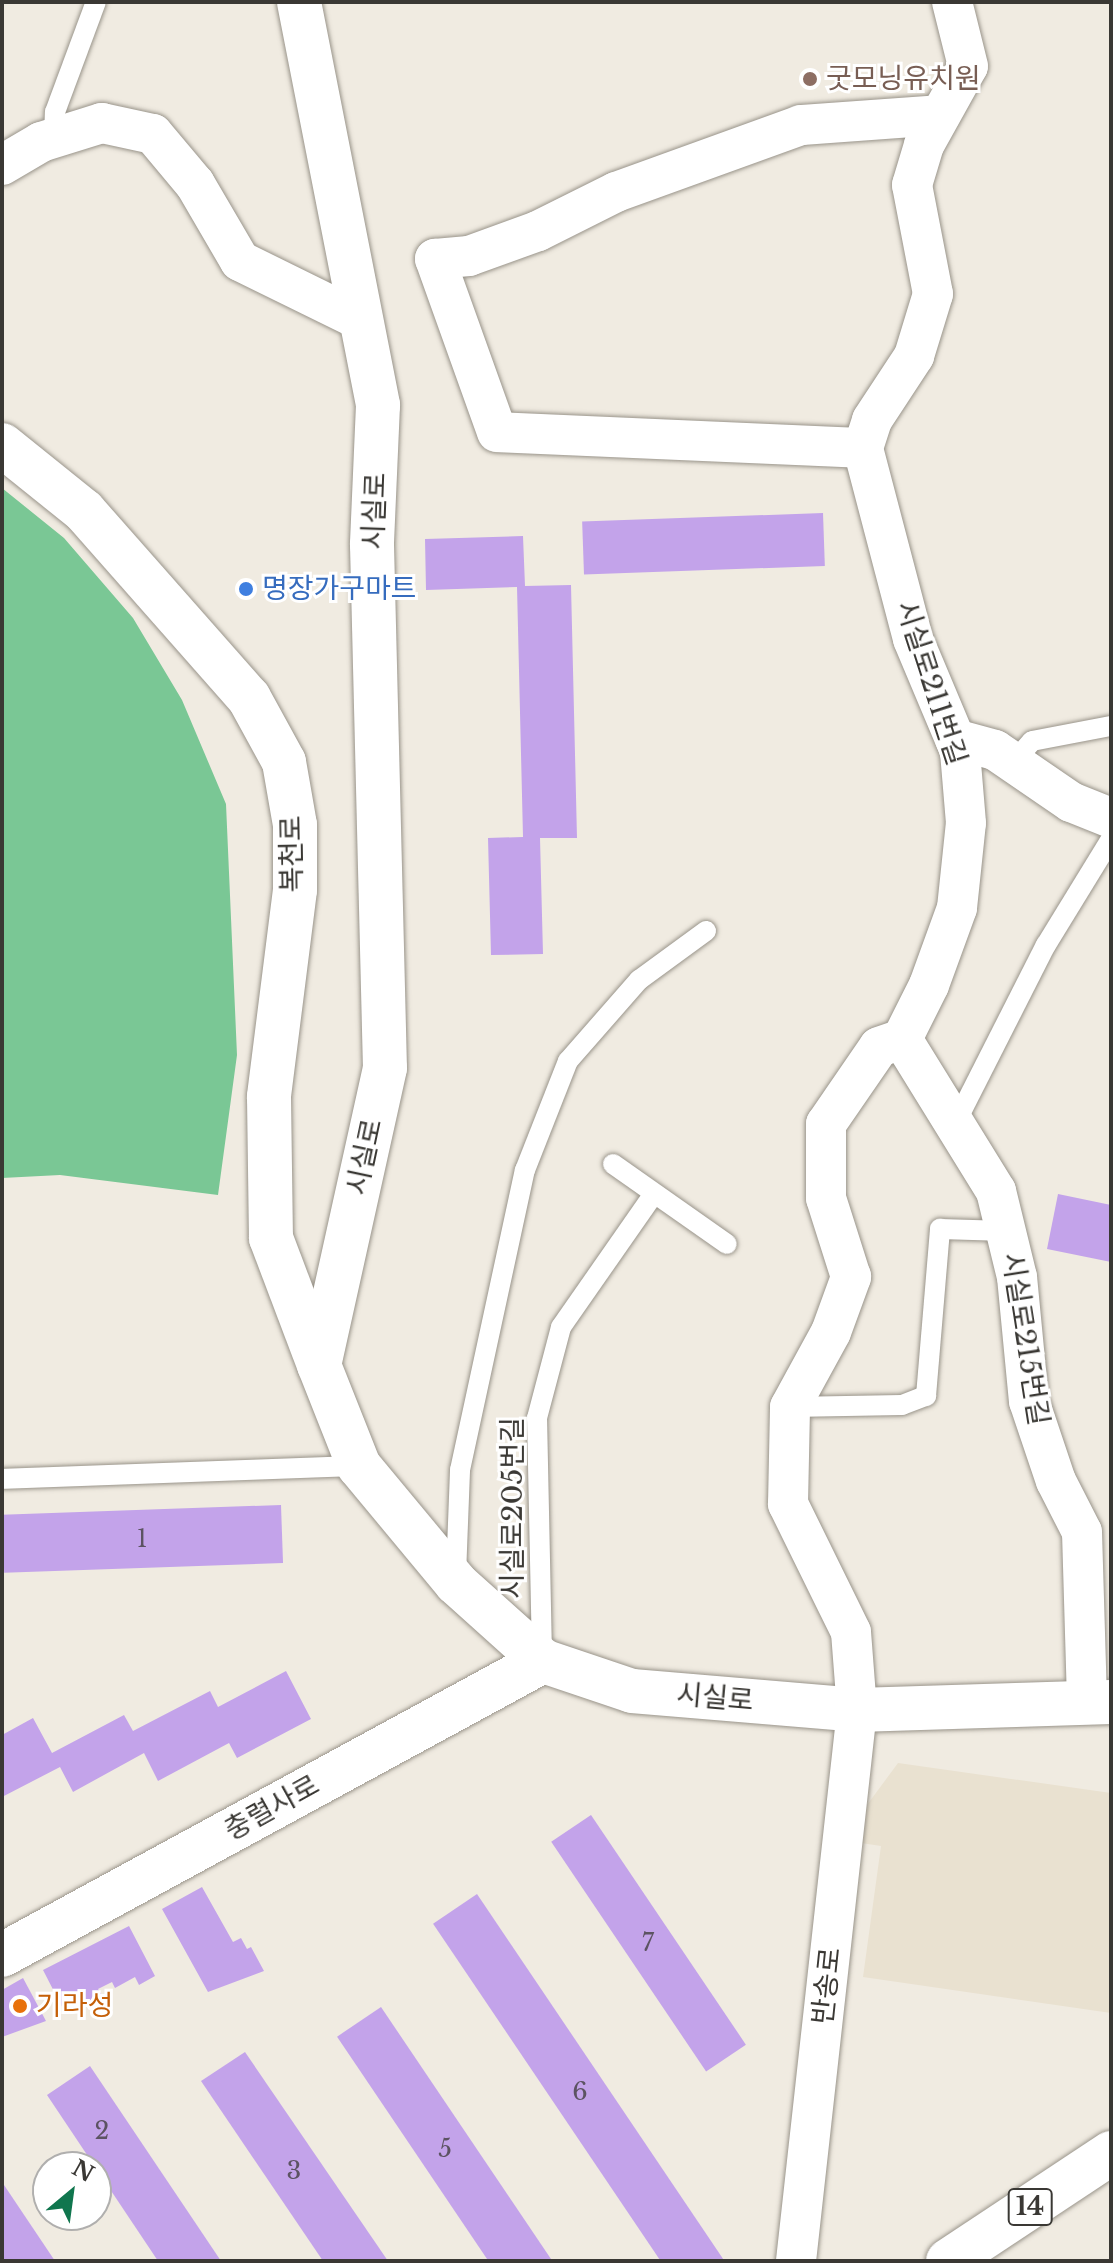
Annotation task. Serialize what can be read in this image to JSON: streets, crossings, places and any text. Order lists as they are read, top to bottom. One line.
{"streets":{"main road":["시실로","복천로","충렬사로","14"],"street":["시실로211번길","시실로215번길","반송로"],"lane":["시실로205번길"]},"crossings":[["시실로","복천로"],["시실로","시실로215번길"],["시실로","시실로205번길"],["시실로","충렬사로"],["시실로","반송로"],["시실로211번길","시실로215번길"],["시실로205번길","충렬사로"]],"places":["굿모닝유치원","명장가구마트","기라성"],"house_numbers":["1","7","6","2","5","3"],"north":"top right"}
